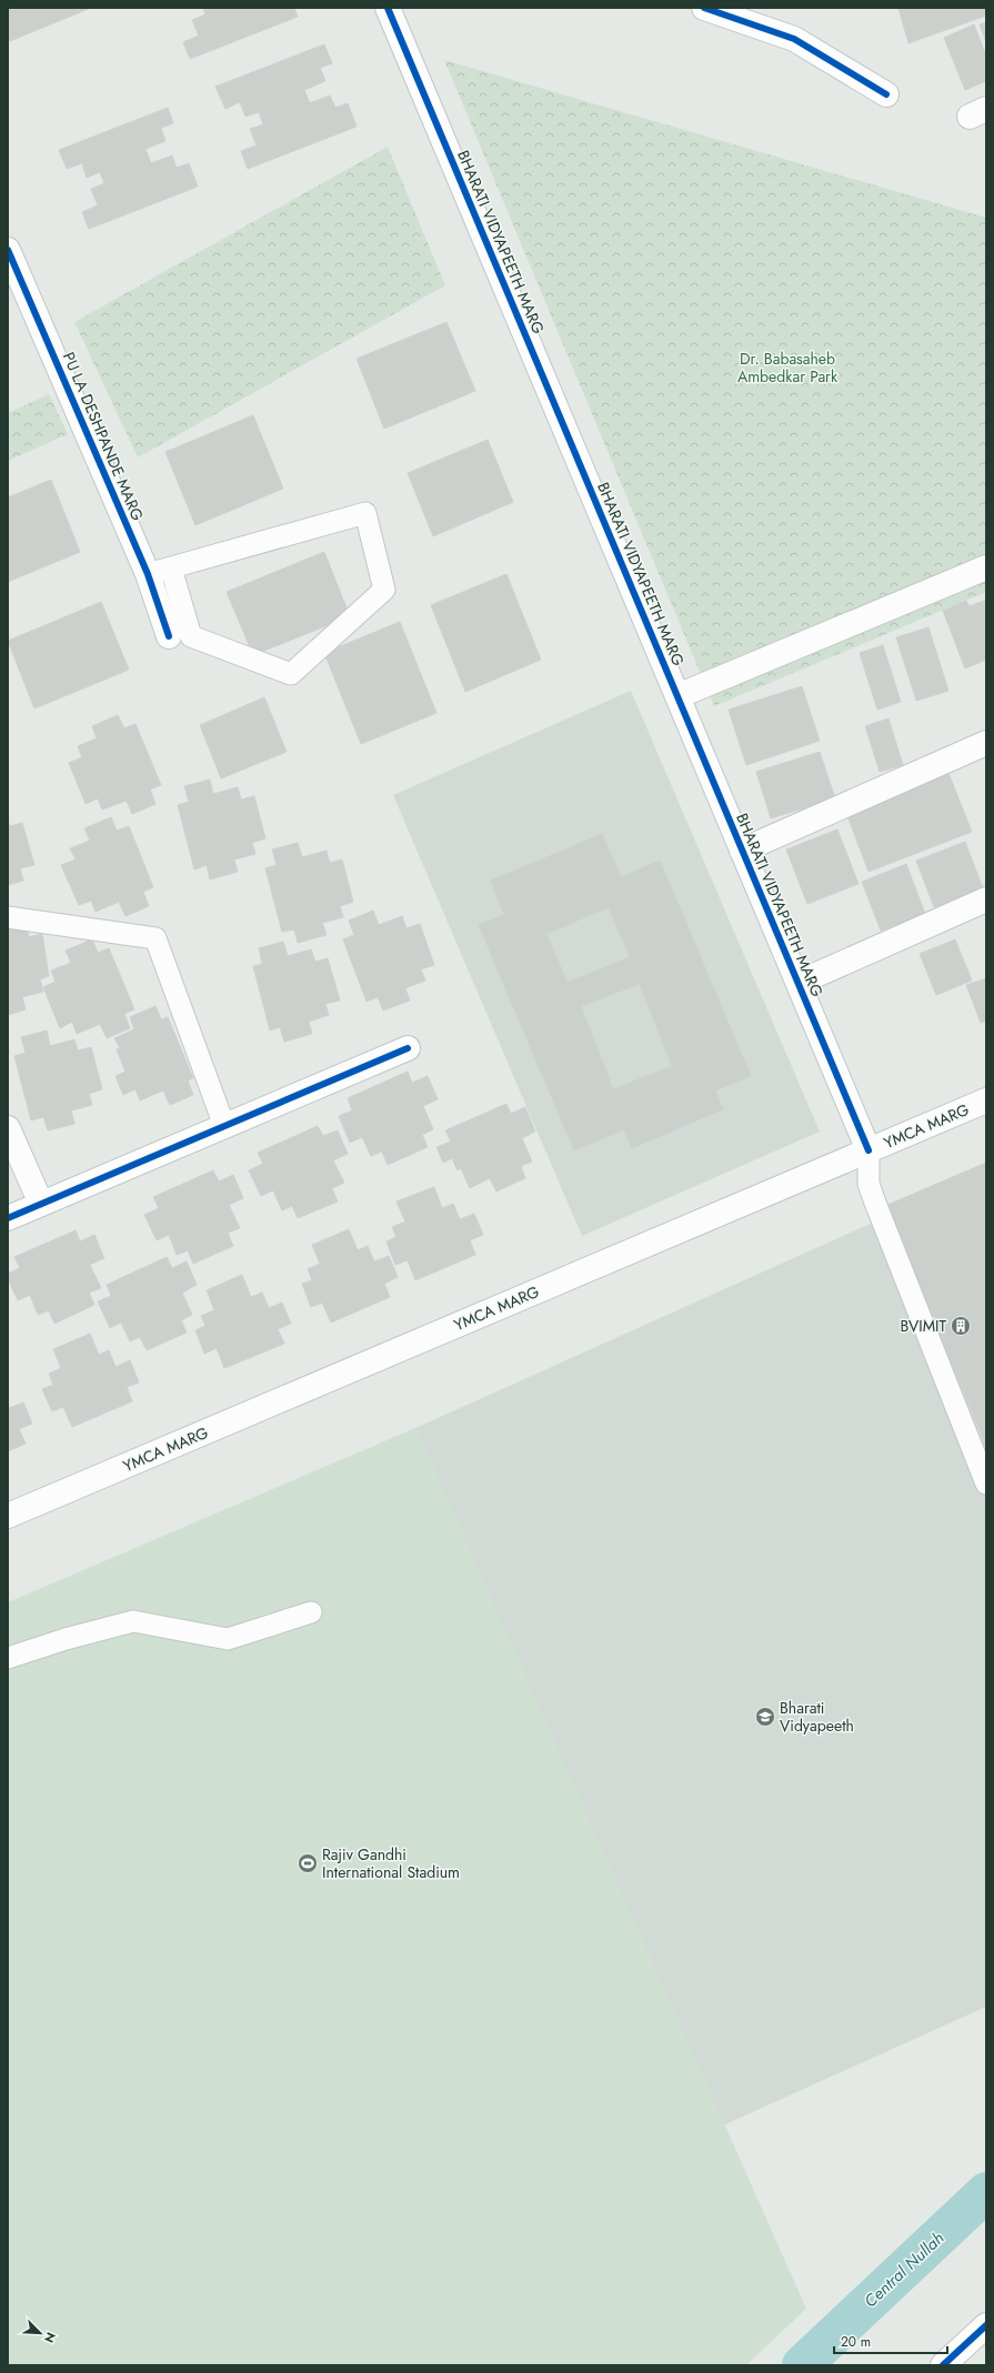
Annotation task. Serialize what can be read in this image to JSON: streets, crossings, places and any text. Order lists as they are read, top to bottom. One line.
{"streets":{"street":["BHARATI VIDYAPEETH MARG","PU LA DESHPANDE MARG","YMCA MARG"]},"crossings":[["BHARATI VIDYAPEETH MARG","YMCA MARG"]],"water":["Central Nullah"],"parks":["Dr. Babasaheb Ambedkar Park"],"places":{"building":["BVIMIT"],"school or university":["Bharati Vidyapeeth"],"sports":["Rajiv Gandhi International Stadium"]},"scale_bar":"20 m","north":"bottom right"}
